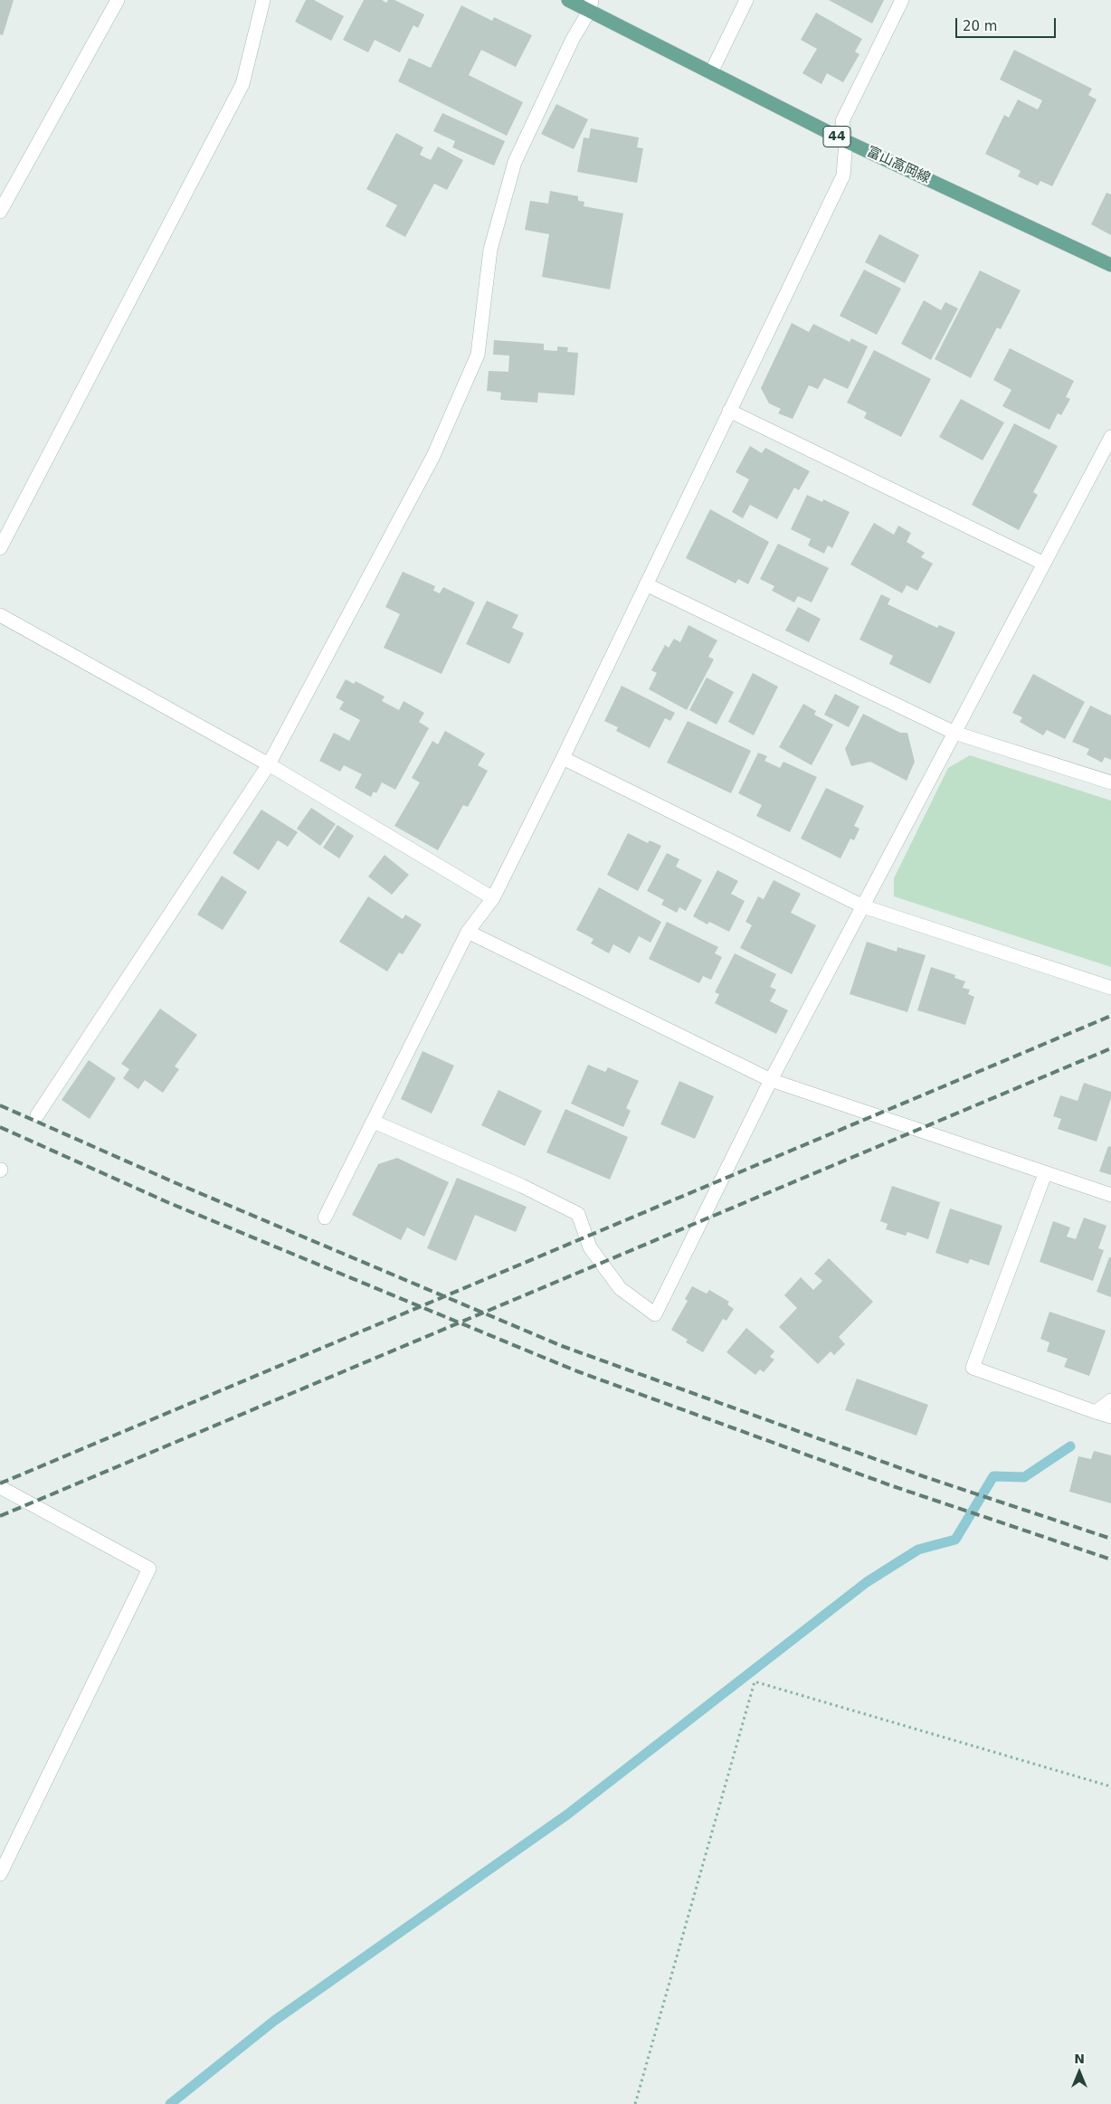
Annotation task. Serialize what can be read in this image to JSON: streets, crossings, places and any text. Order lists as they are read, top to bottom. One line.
{"streets":{"main road":["44","富山高岡線"]},"scale_bar":"20 m","north":"top"}
